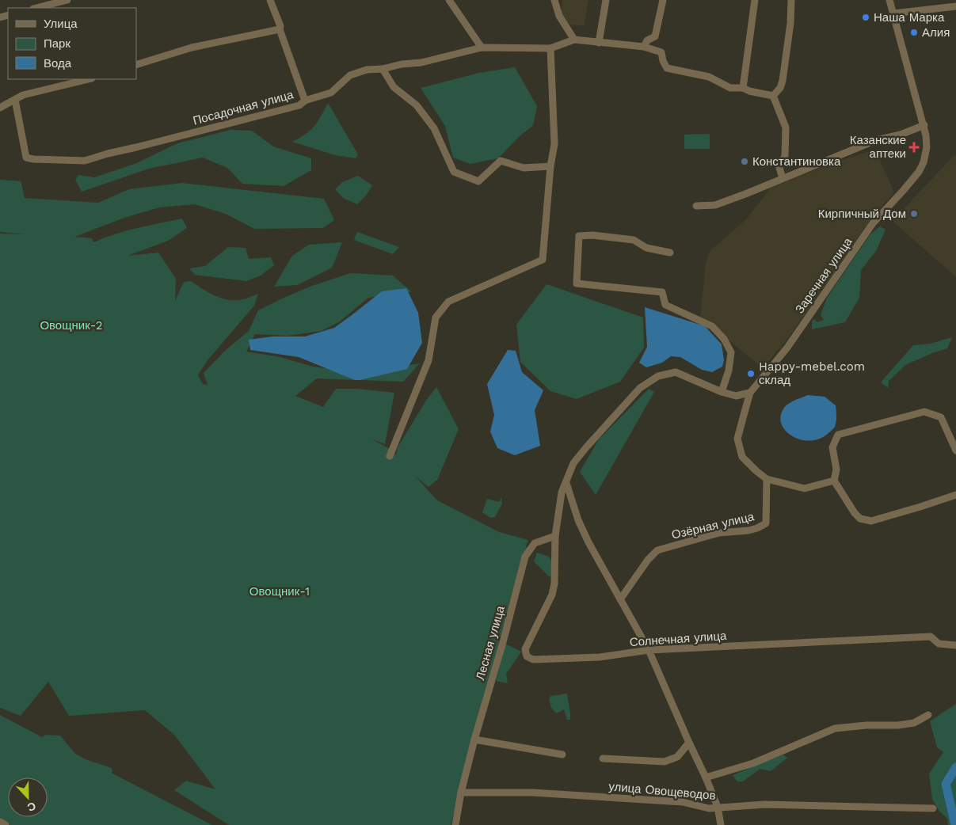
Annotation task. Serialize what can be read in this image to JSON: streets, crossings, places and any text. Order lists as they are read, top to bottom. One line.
{"streets":{"street":["Посадочная улица","Заречная улица","Озёрная улица","Солнечная улица","Лесная улица","улица Овощеводов"]},"crossings":[["Солнечная улица","Лесная улица"],["Лесная улица","улица Овощеводов"]],"parks":["Овощник-2","Овощник-1"],"places":{"other":["Наша Марка","Алия","Константиновка","Кирпичный Дом","Happy-mebel.com склад"],"health":["Казанские аптеки"]},"legend":["Улица","Парк","Вода"],"north":"bottom"}
